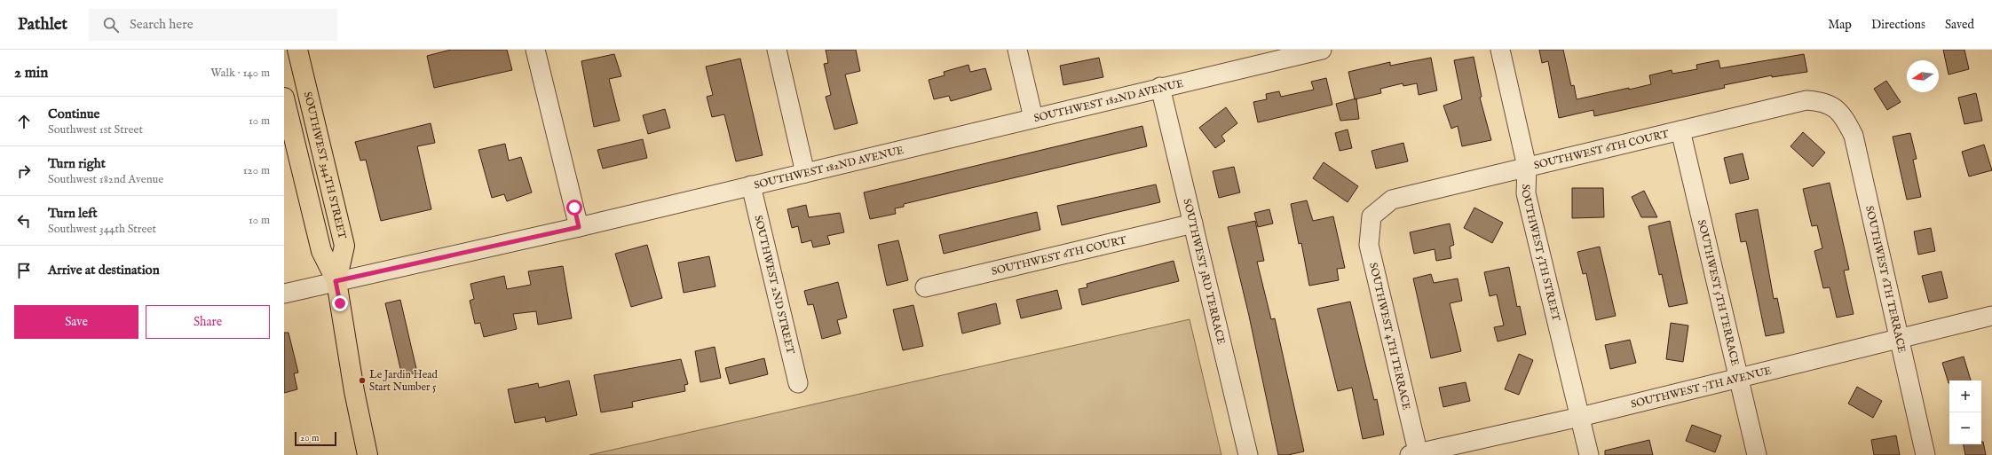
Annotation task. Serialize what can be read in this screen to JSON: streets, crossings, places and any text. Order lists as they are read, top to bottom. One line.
{"streets":{"main road":["SOUTHWEST 344TH STREET"],"street":["SOUTHWEST 182ND AVENUE","SOUTHWEST 6TH COURT","SOUTHWEST 5TH STREET","SOUTHWEST 3RD TERRACE","SOUTHWEST 6TH TERRACE","SOUTHWEST 2ND STREET","SOUTHWEST 5TH TERRACE","SOUTHWEST 4TH TERRACE","SOUTHWEST 7TH AVENUE"]},"crossings":[["SOUTHWEST 182ND AVENUE","SOUTHWEST 344TH STREET"],["SOUTHWEST 182ND AVENUE","SOUTHWEST 3RD TERRACE"],["SOUTHWEST 182ND AVENUE","SOUTHWEST 2ND STREET"],["SOUTHWEST 6TH COURT","SOUTHWEST 5TH STREET"],["SOUTHWEST 6TH COURT","SOUTHWEST 3RD TERRACE"],["SOUTHWEST 6TH COURT","SOUTHWEST 6TH TERRACE"],["SOUTHWEST 6TH COURT","SOUTHWEST 5TH TERRACE"],["SOUTHWEST 6TH COURT","SOUTHWEST 4TH TERRACE"],["SOUTHWEST 5TH STREET","SOUTHWEST 7TH AVENUE"],["SOUTHWEST 6TH TERRACE","SOUTHWEST 7TH AVENUE"],["SOUTHWEST 5TH TERRACE","SOUTHWEST 7TH AVENUE"],["SOUTHWEST 4TH TERRACE","SOUTHWEST 7TH AVENUE"]],"places":["Le Jardin Head Start Number 5"],"scale_bar":"20 m","north":"left","page":{"header":"Pathlet","search":"Search here","nav":["Map","Directions","Saved"],"heading":["2 min","Walk · 140 m"],"list":[["Continue","Southwest 1st Street","10 m"],["Turn right","Southwest 182nd Avenue","120 m"],["Turn left","Southwest 344th Street","10 m"],"Arrive at destination"],"buttons":["Save","Share"],"map_buttons":["+","−"],"scale":"20 m"}}
